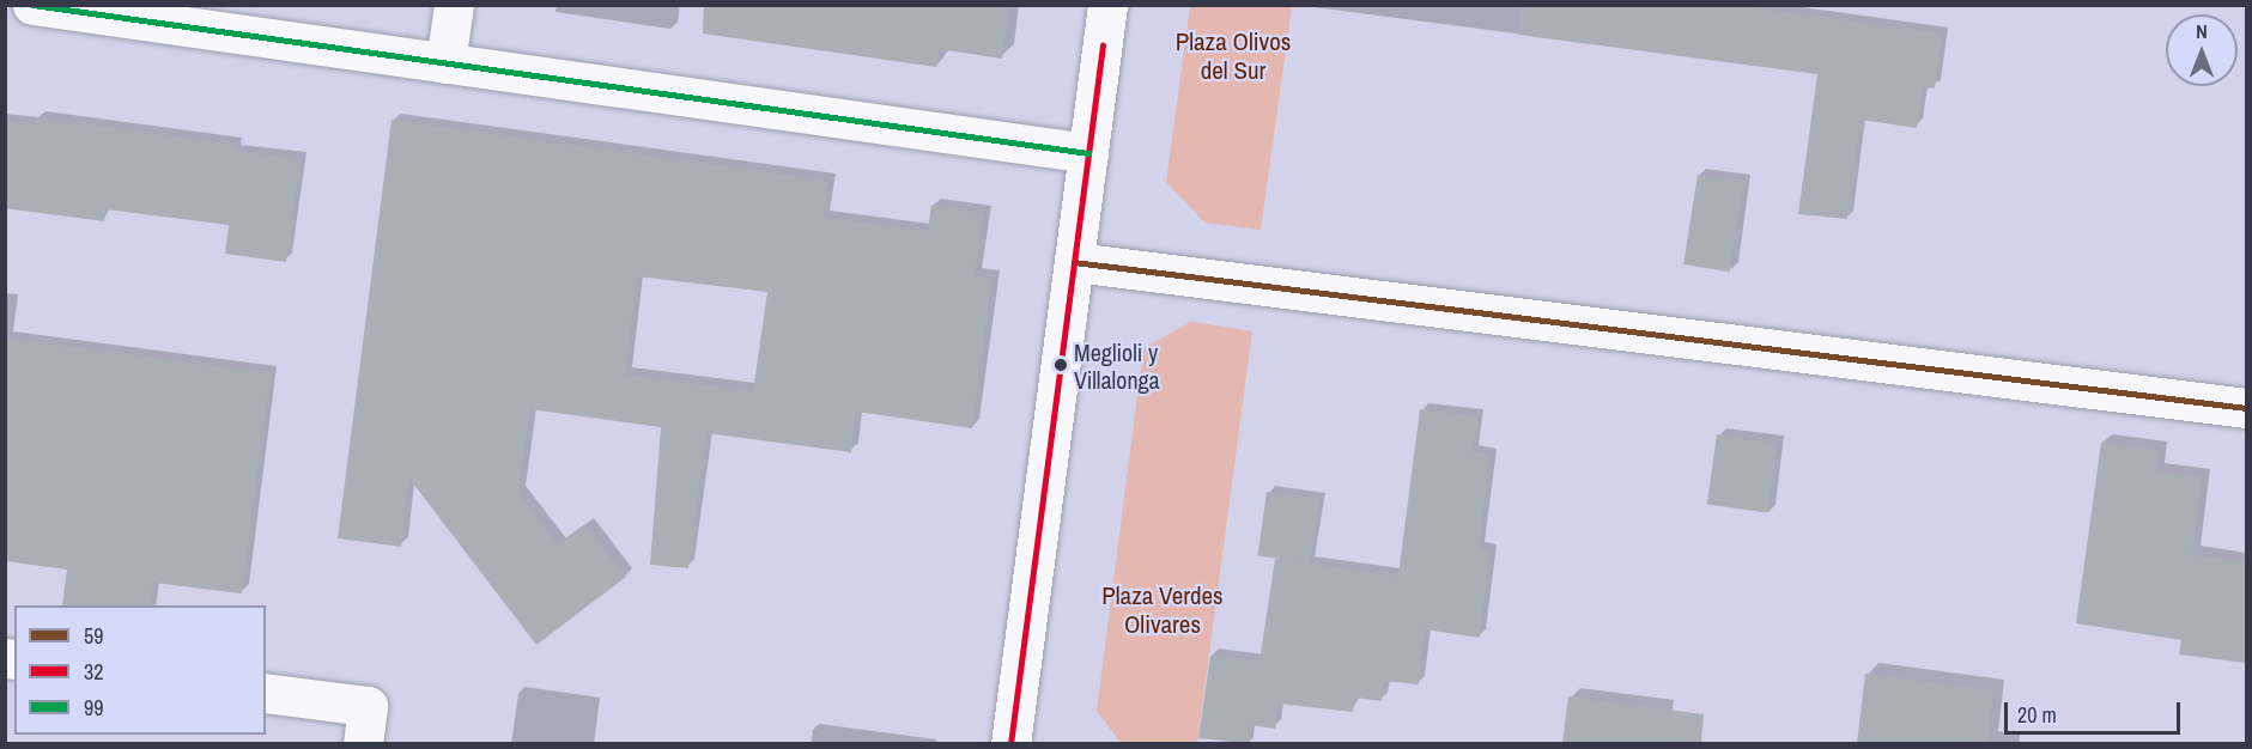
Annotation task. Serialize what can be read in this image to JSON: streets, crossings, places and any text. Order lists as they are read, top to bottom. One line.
{"parks":["Plaza Olivos del Sur","Plaza Verdes Olivares"],"places":["Meglioli y Villalonga"],"lines":["transit line 99","transit line 32","transit line 59"],"legend":["59","32","99"],"scale_bar":"20 m","north":"top"}
